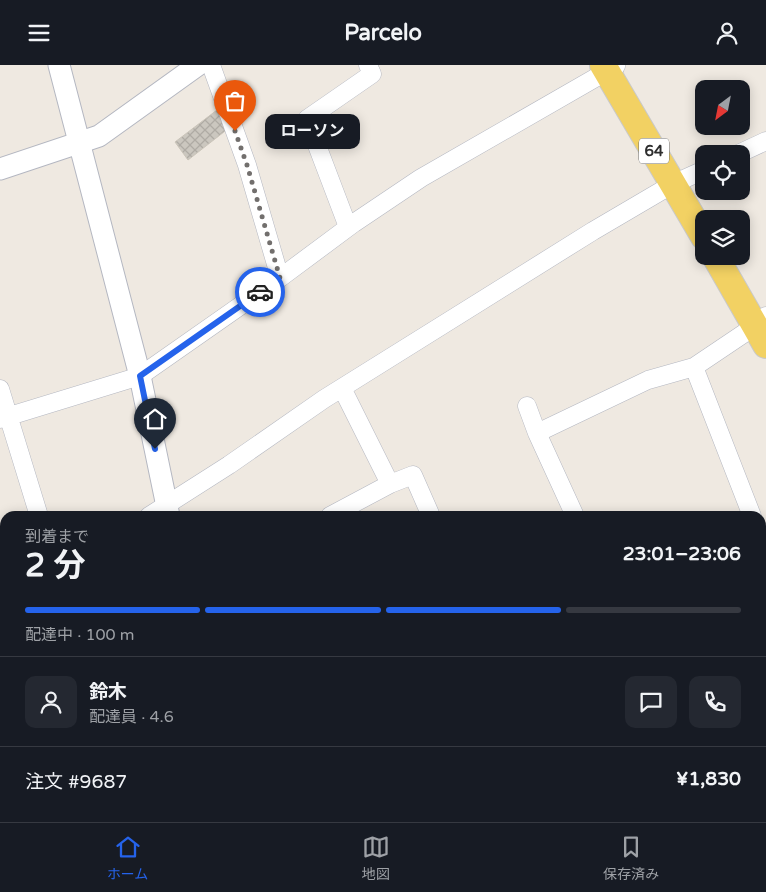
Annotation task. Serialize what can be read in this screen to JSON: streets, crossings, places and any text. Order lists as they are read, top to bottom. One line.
{"streets":{"main road":["64"]},"places":["ローソン"],"north":"bottom left","page":{"header":"Parcelo","bubble":"ローソン","heading":["2 分","到着まで","23:01–23:06"],"panel":["鈴木","配達員 · 4.6","注文 #9687","¥1,830"],"bar":"配達中 · 100 m","tabs":["ホーム","地図","保存済み"]}}
